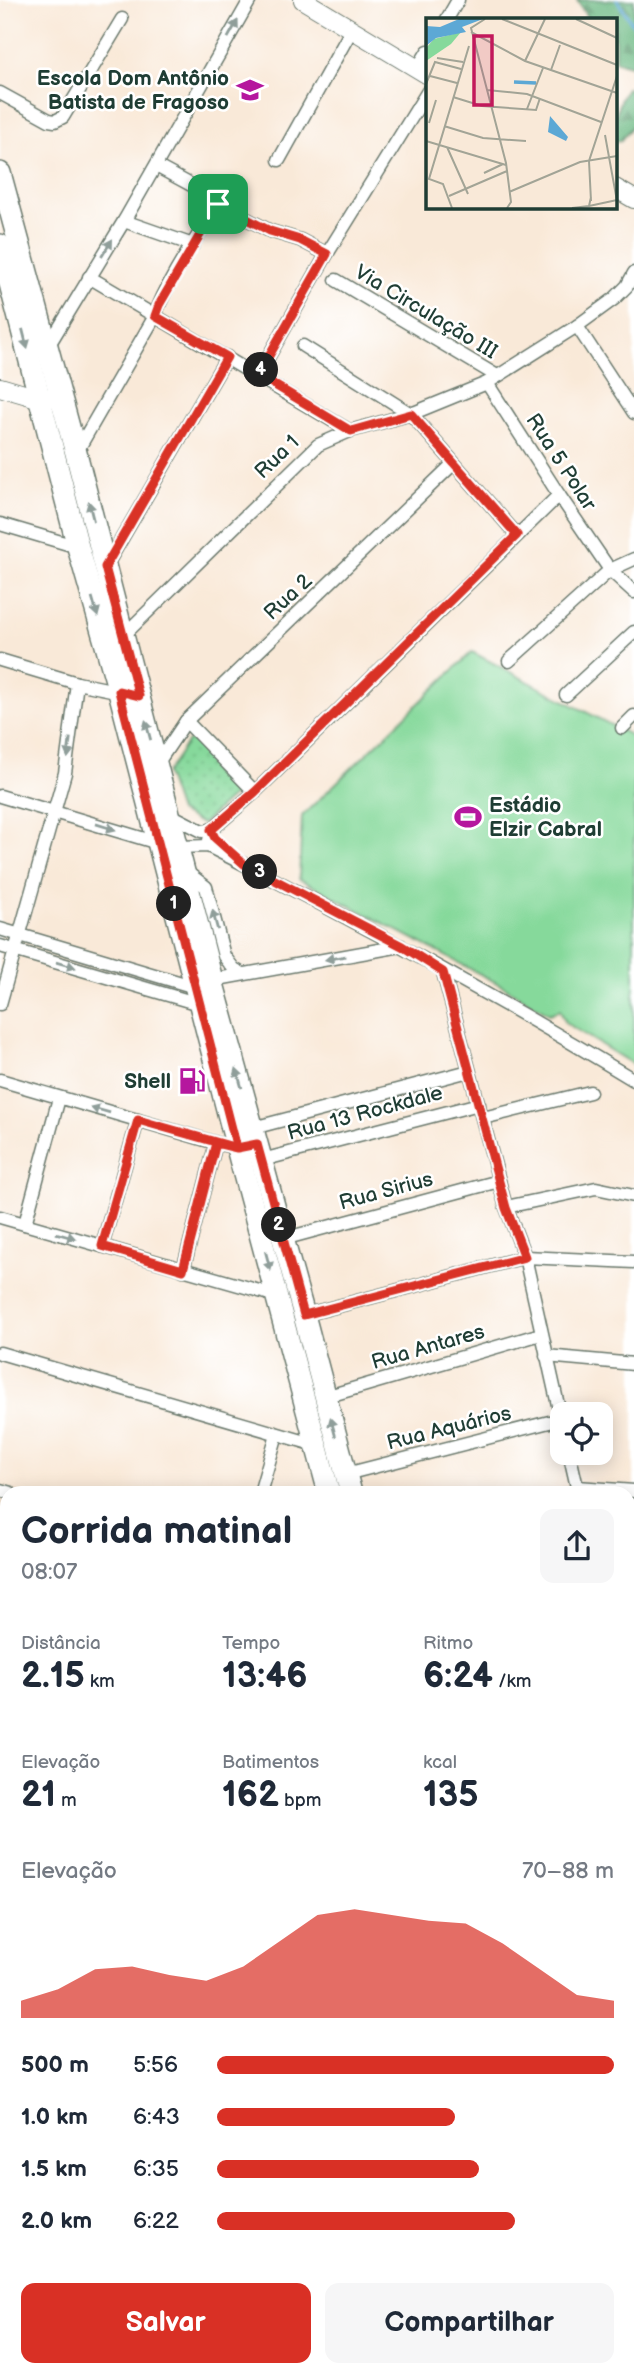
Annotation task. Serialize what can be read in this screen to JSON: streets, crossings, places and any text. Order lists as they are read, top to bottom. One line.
{"streets":{"street":["Via Circulação III","Rua 1","Rua 5 Polar","Rua 2","Rua 13 Rockdale","Rua Sirius","Rua Antares","Rua Aquários"]},"crossings":[["Via Circulação III","Rua 1"],["Via Circulação III","Rua 5 Polar"],["Rua 1","Rua 5 Polar"]],"places":{"school or university":["Escola Dom Antônio Batista de Fragoso"],"sports":["Estádio Elzir Cabral"],"fuel station":["Shell"]},"page":{"pins":["4","3","1","2"],"heading":["Corrida matinal","08:07"],"stats":[["Distância","2.15 km"],["Tempo","13:46"],["Ritmo","6:24 /km"],["Elevação","21 m"],["Batimentos","162 bpm"],["kcal","135"]],"chart":["Elevação","70–88 m"],"list":[{"name":"500 m","note":"5:56"},{"name":"1.0 km","note":"6:43"},{"name":"1.5 km","note":"6:35"},{"name":"2.0 km","note":"6:22"}],"buttons":["Salvar","Compartilhar"]}}
